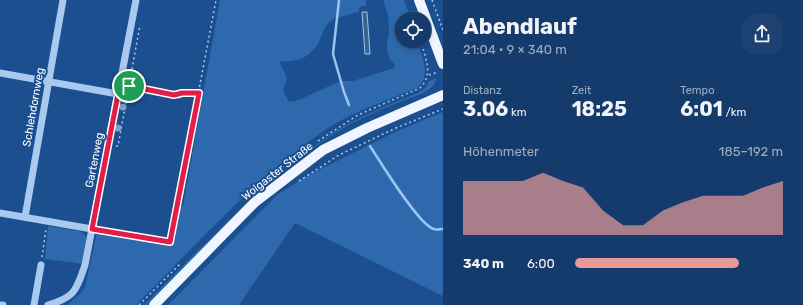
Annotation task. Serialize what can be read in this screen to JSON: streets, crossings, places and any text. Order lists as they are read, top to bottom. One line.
{"streets":{"main road":["Wolgaster Straße"],"street":["Schlehdornweg","Gartenweg"]},"page":{"heading":["Abendlauf","21:04 · 9 × 340 m"],"stats":[["Distanz","3.06 km"],["Zeit","18:25"],["Tempo","6:01 /km"]],"chart":["Höhenmeter","185–192 m"],"list":[{"name":"340 m","note":"6:00"}]}}
